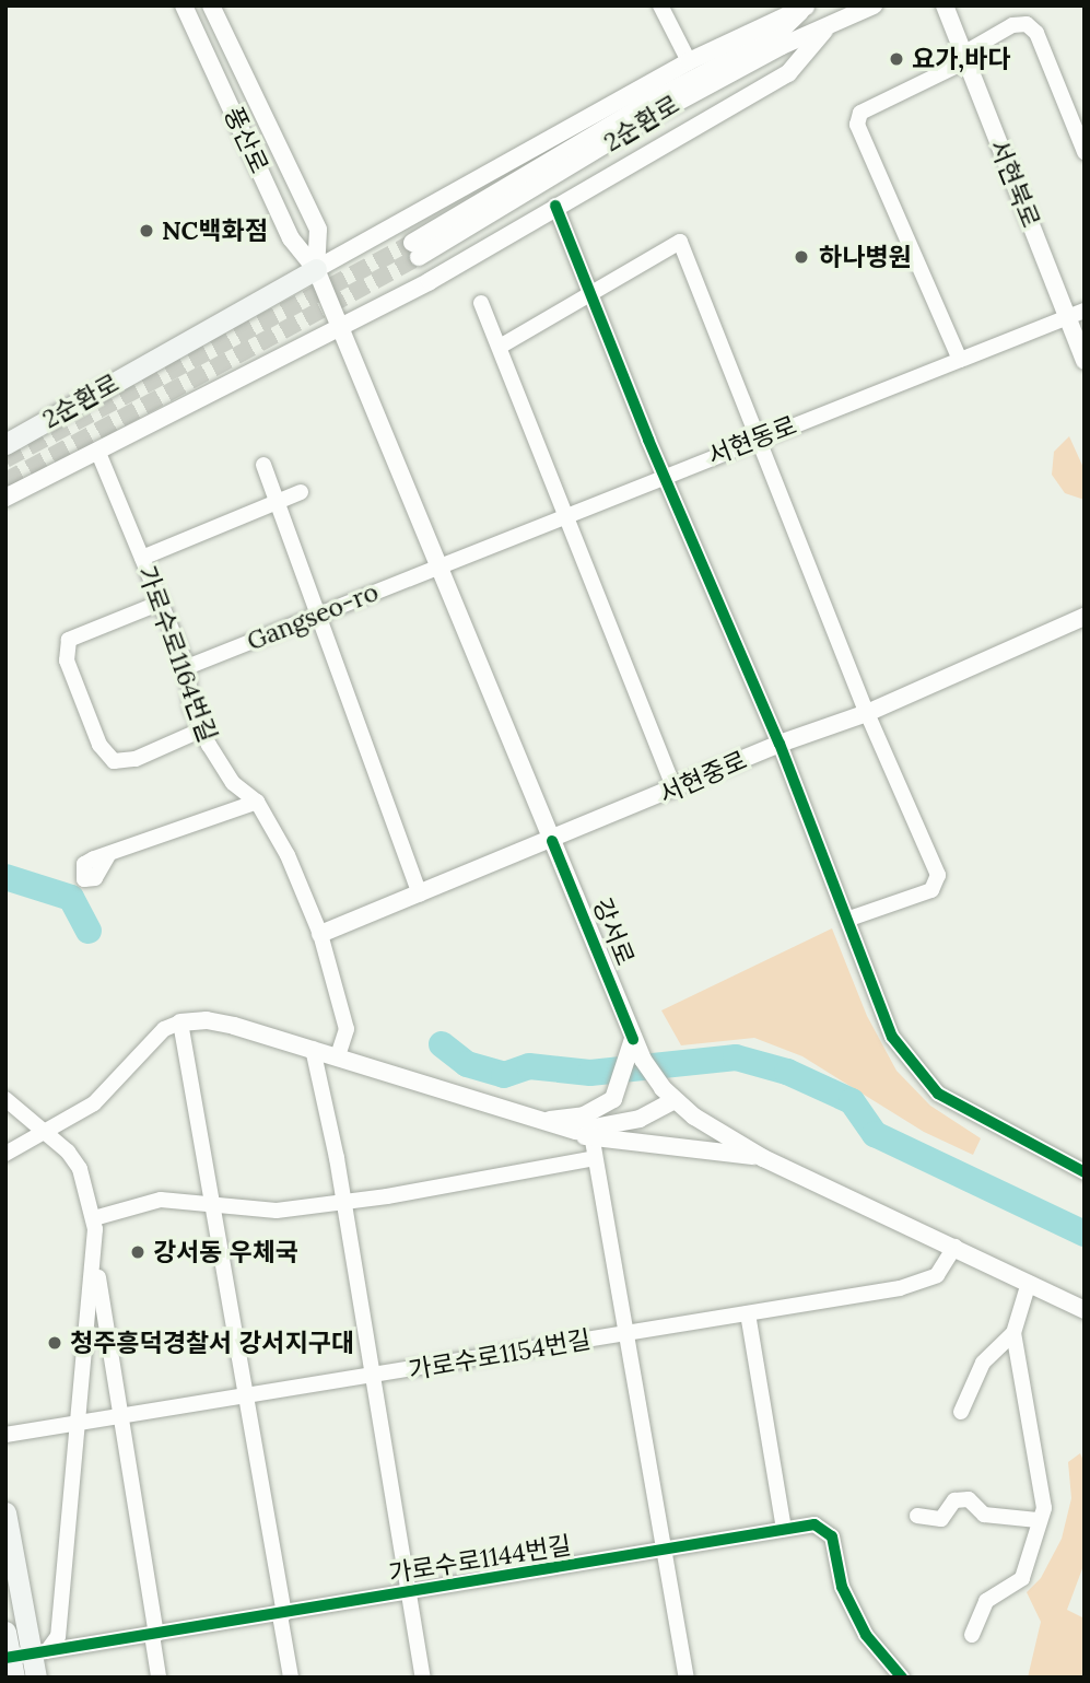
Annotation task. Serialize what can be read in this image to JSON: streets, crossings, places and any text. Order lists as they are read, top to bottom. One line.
{"streets":{"main road":["2순환로"],"street":["풍산로","서현북로","서현동로","Gangseo-ro","가로수로1164번길","서현중로","강서로","가로수로1154번길","가로수로1144번길"]},"crossings":[["2순환로","풍산로"],["풍산로","강서로"],["서현북로","서현동로"],["서현동로","Gangseo-ro"],["서현동로","강서로"],["Gangseo-ro","가로수로1164번길"],["Gangseo-ro","강서로"],["가로수로1164번길","서현중로"],["서현중로","강서로"],["가로수로1154번길","가로수로1144번길"]],"places":["요가,바다","NC백화점","하나병원","강서동 우체국","청주흥덕경찰서 강서지구대"]}
